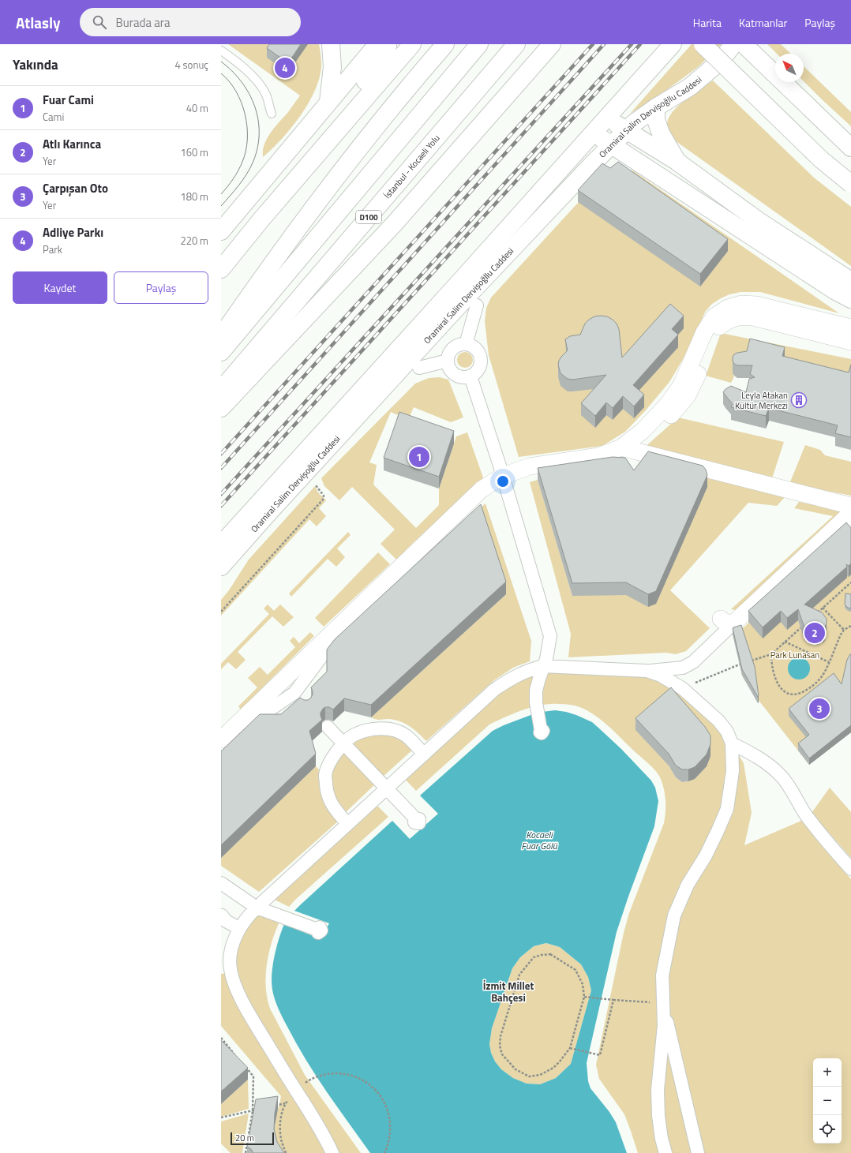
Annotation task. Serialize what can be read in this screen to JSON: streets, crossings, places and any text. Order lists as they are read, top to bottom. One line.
{"streets":{"main road":["Oramiral Salim Dervişoğllu Caddesi","İstanbul - Kocaeli Yolu","D100"]},"districts":["İzmit Millet Bahçesi"],"water":["Kocaeli Fuar Gölü"],"parks":["Park Lunasan"],"places":{"building":["Leyla Atakan Kültür Merkezi"]},"scale_bar":"20 m","north":"top left","page":{"header":"Atlasly","search":"Burada ara","nav":["Harita","Katmanlar","Paylaş"],"heading":["Yakında","4 sonuç"],"pins":["4","1","2","3"],"list":[{"mark":"1","name":"Fuar Cami","note":"Cami","value":"40 m"},{"mark":"2","name":"Atlı Karınca","note":"Yer","value":"160 m"},{"mark":"3","name":"Çarpışan Oto","note":"Yer","value":"180 m"},{"mark":"4","name":"Adliye Parkı","note":"Park","value":"220 m"}],"buttons":["Kaydet","Paylaş"],"map_buttons":["+","−"],"scale":"20 m"}}
